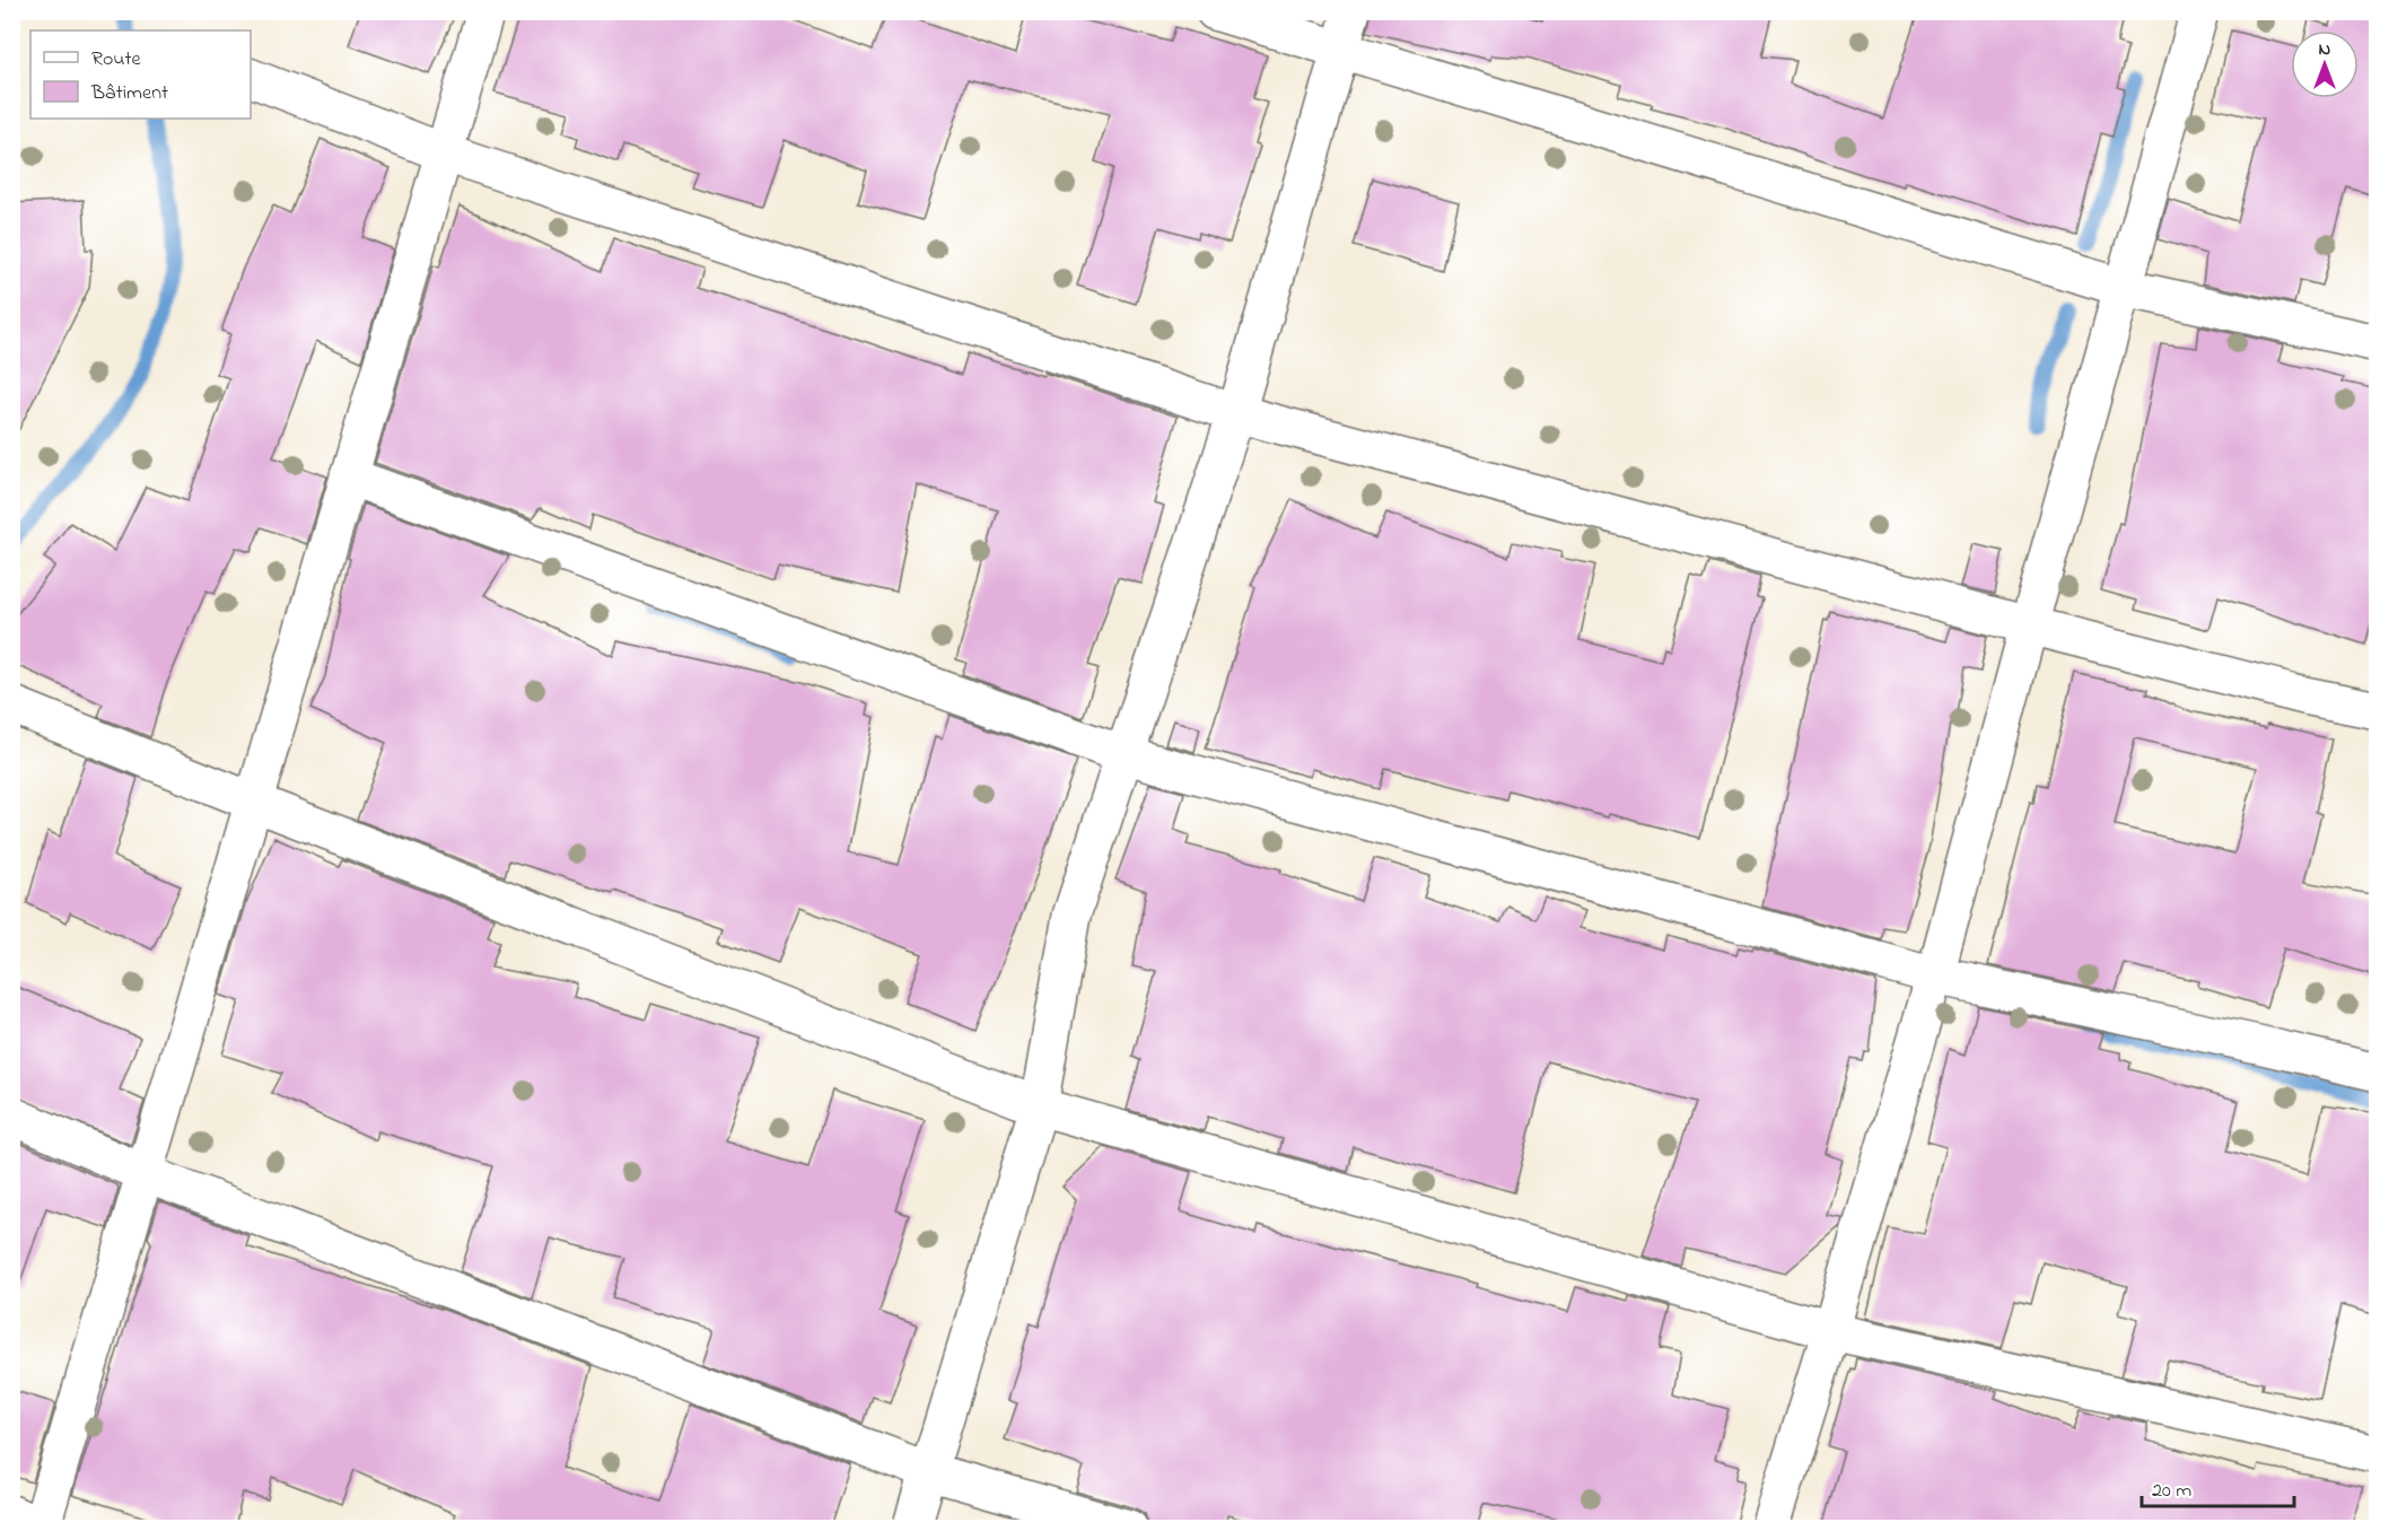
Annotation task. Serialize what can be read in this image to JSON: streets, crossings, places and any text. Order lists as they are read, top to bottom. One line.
{"legend":["Route","Bâtiment"],"scale_bar":"20 m","north":"top"}
